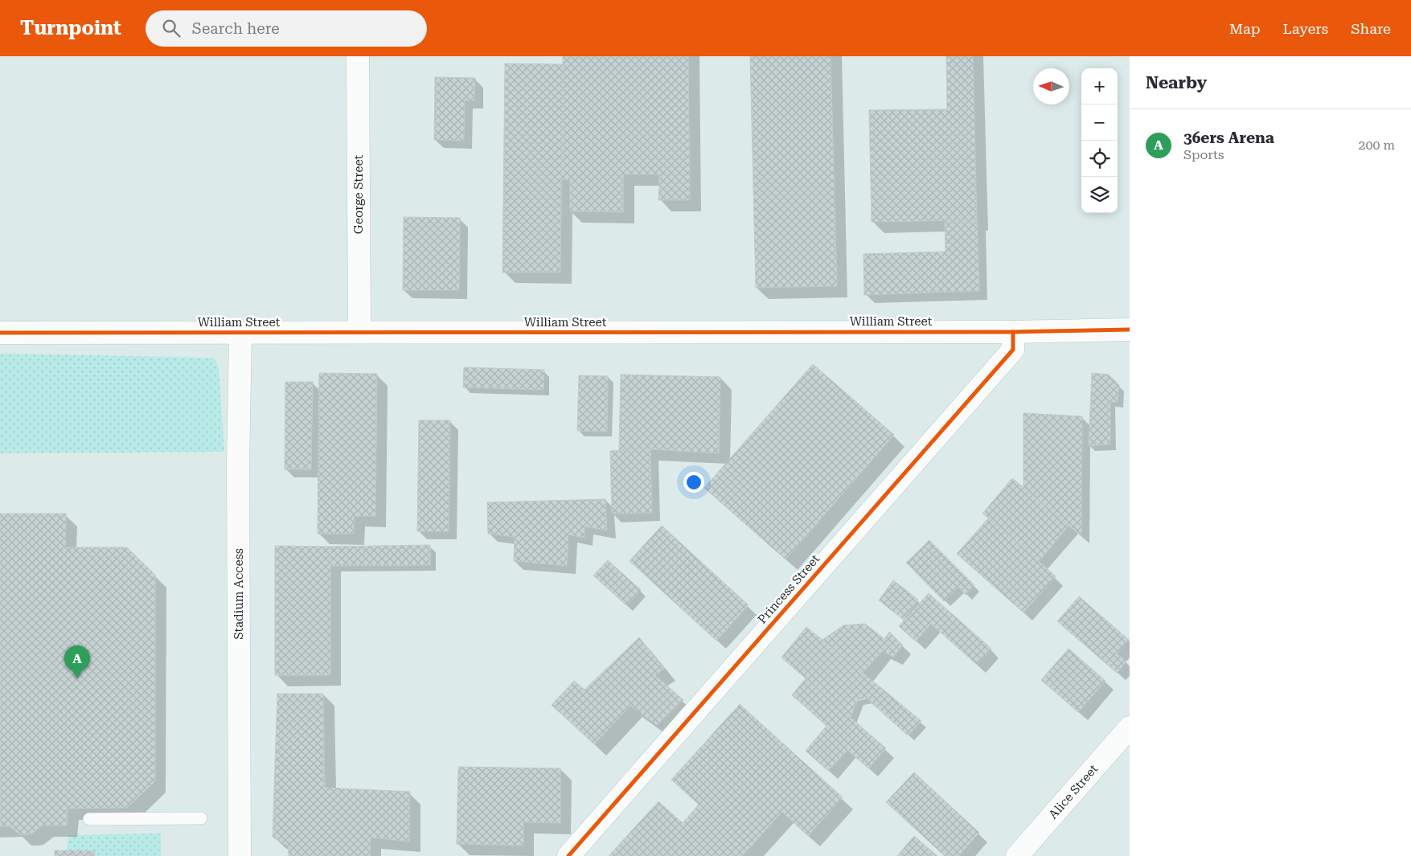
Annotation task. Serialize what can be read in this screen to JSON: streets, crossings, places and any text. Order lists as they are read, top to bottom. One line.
{"streets":{"street":["George Street","William Street","Princess Street","Stadium Access","Alice Street"]},"crossings":[["George Street","William Street"],["William Street","Princess Street"],["William Street","Stadium Access"]],"north":"left","page":{"header":"Turnpoint","search":"Search here","nav":["Map","Layers","Share"],"heading":"Nearby","map_buttons":["+","−"],"list":[{"mark":"A","name":"36ers Arena","note":"Sports","value":"200 m"}],"pins":"A"}}
